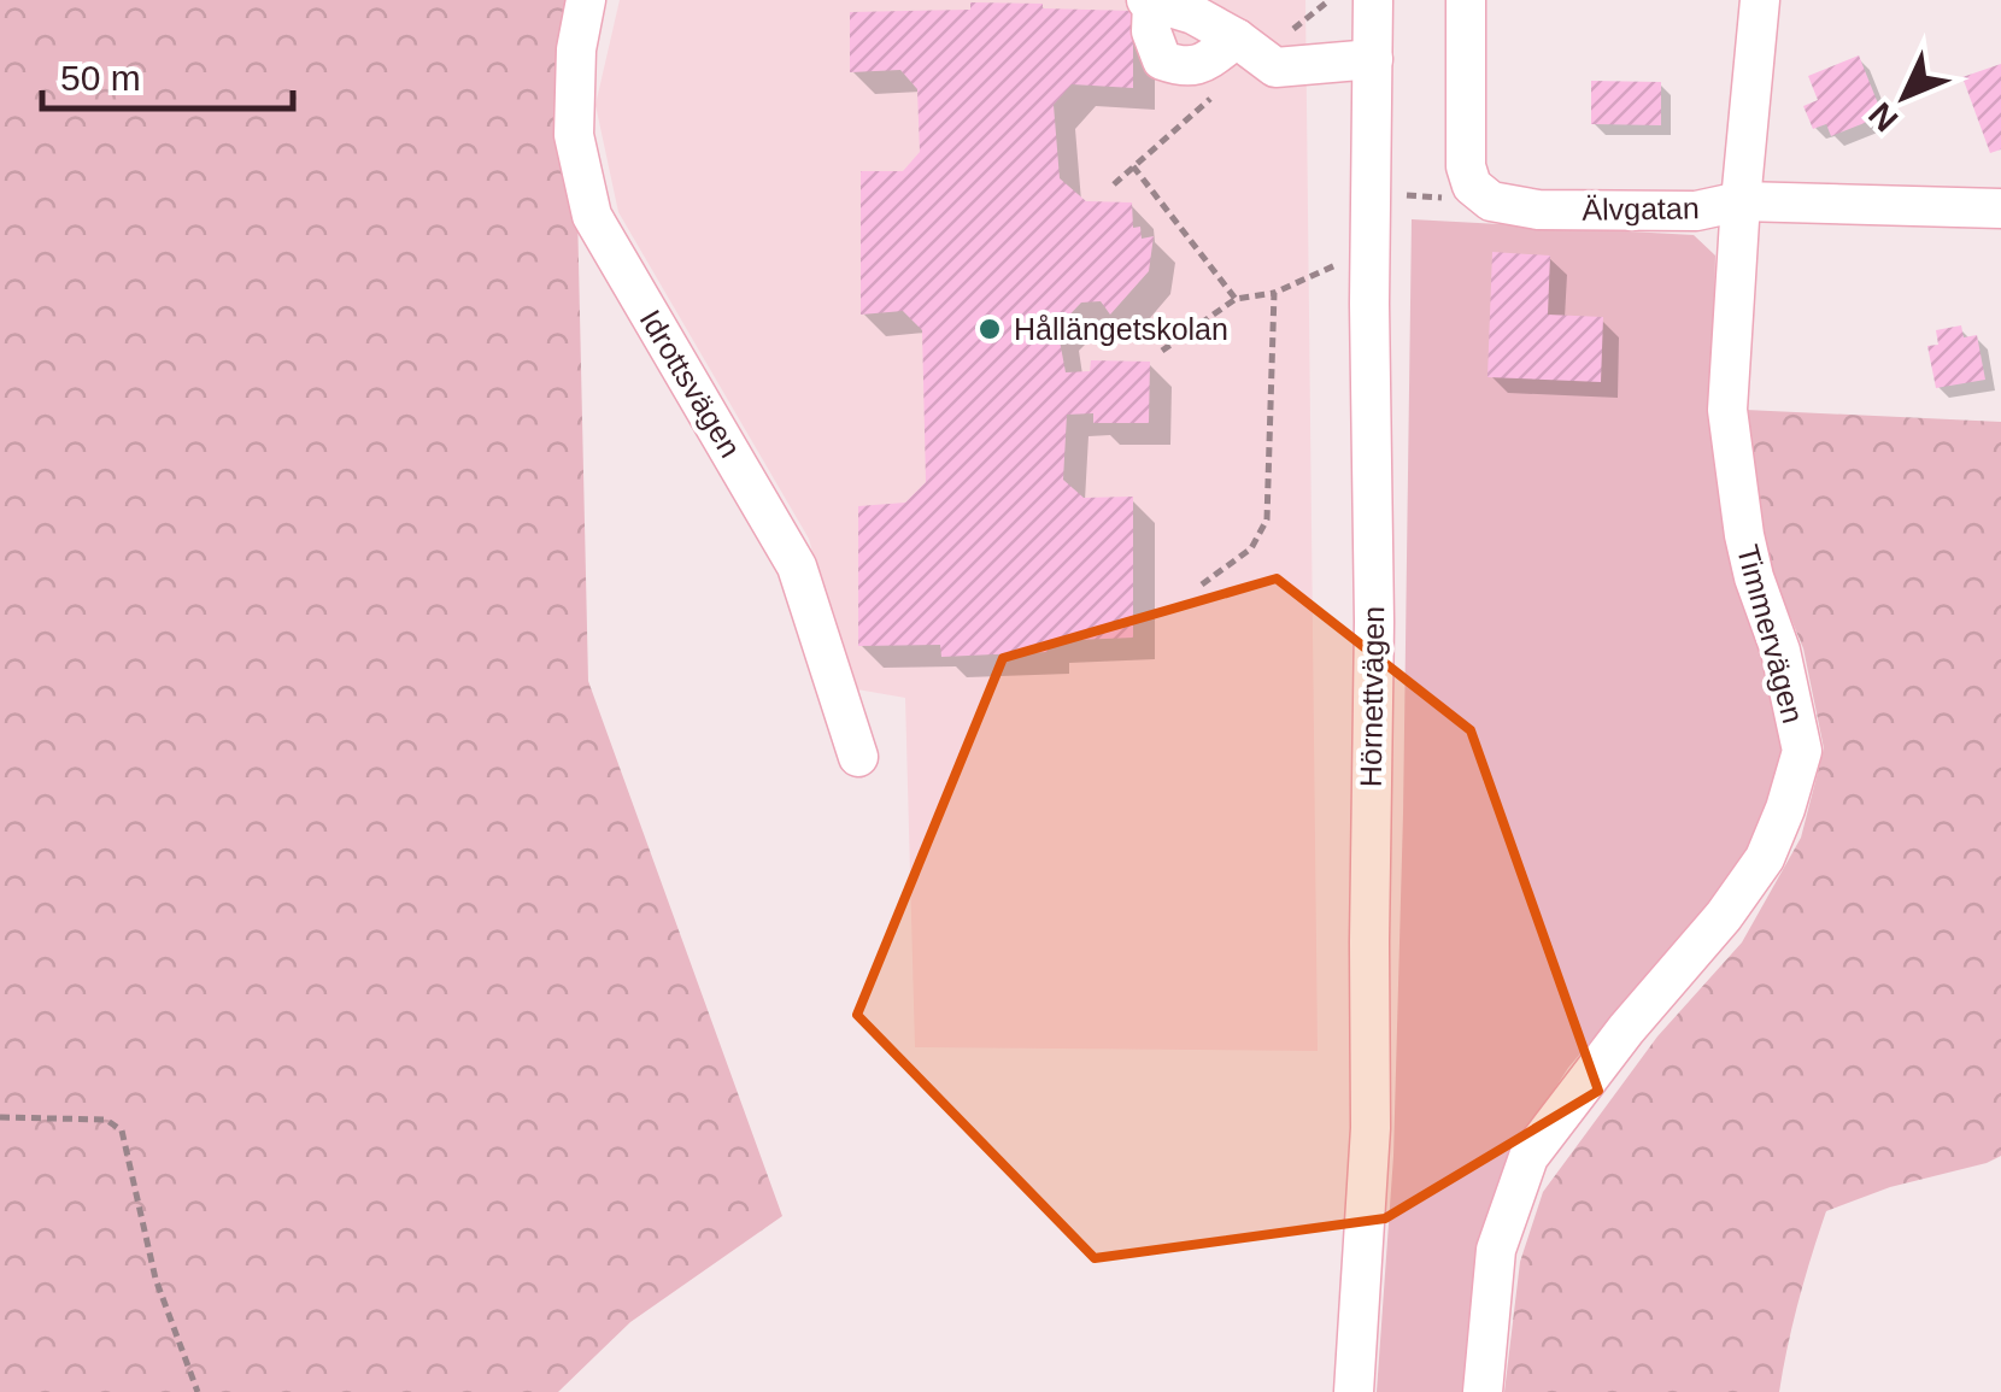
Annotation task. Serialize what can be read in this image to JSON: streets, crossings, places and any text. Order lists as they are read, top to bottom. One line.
{"streets":{"street":["Älvgatan","Idrottsvägen","Timmervägen","Hörnettvägen"]},"crossings":[["Älvgatan","Timmervägen"]],"places":["Hållängetskolan"],"scale_bar":"50 m","north":"bottom left"}
